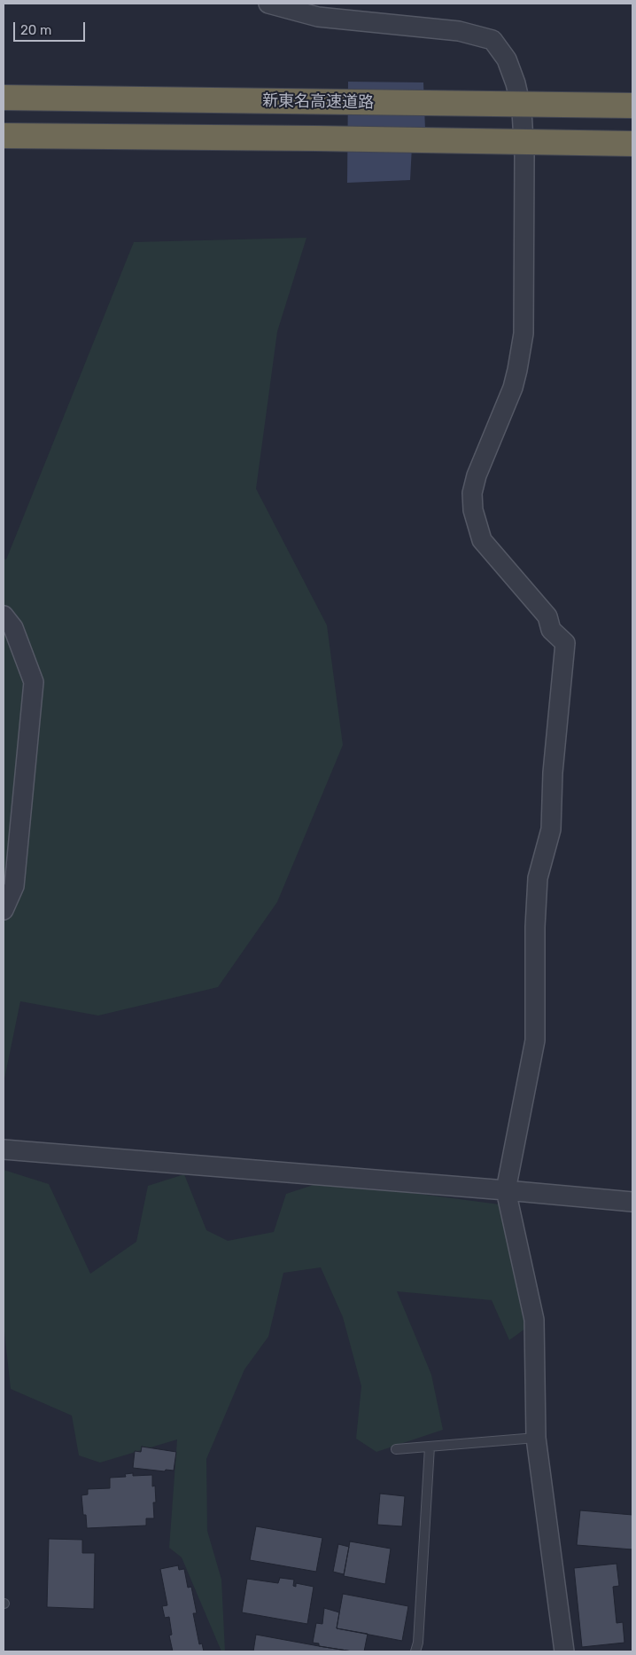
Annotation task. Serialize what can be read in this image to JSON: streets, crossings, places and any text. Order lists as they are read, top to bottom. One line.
{"streets":{"highway":["新東名高速道路"]},"scale_bar":"20 m"}
